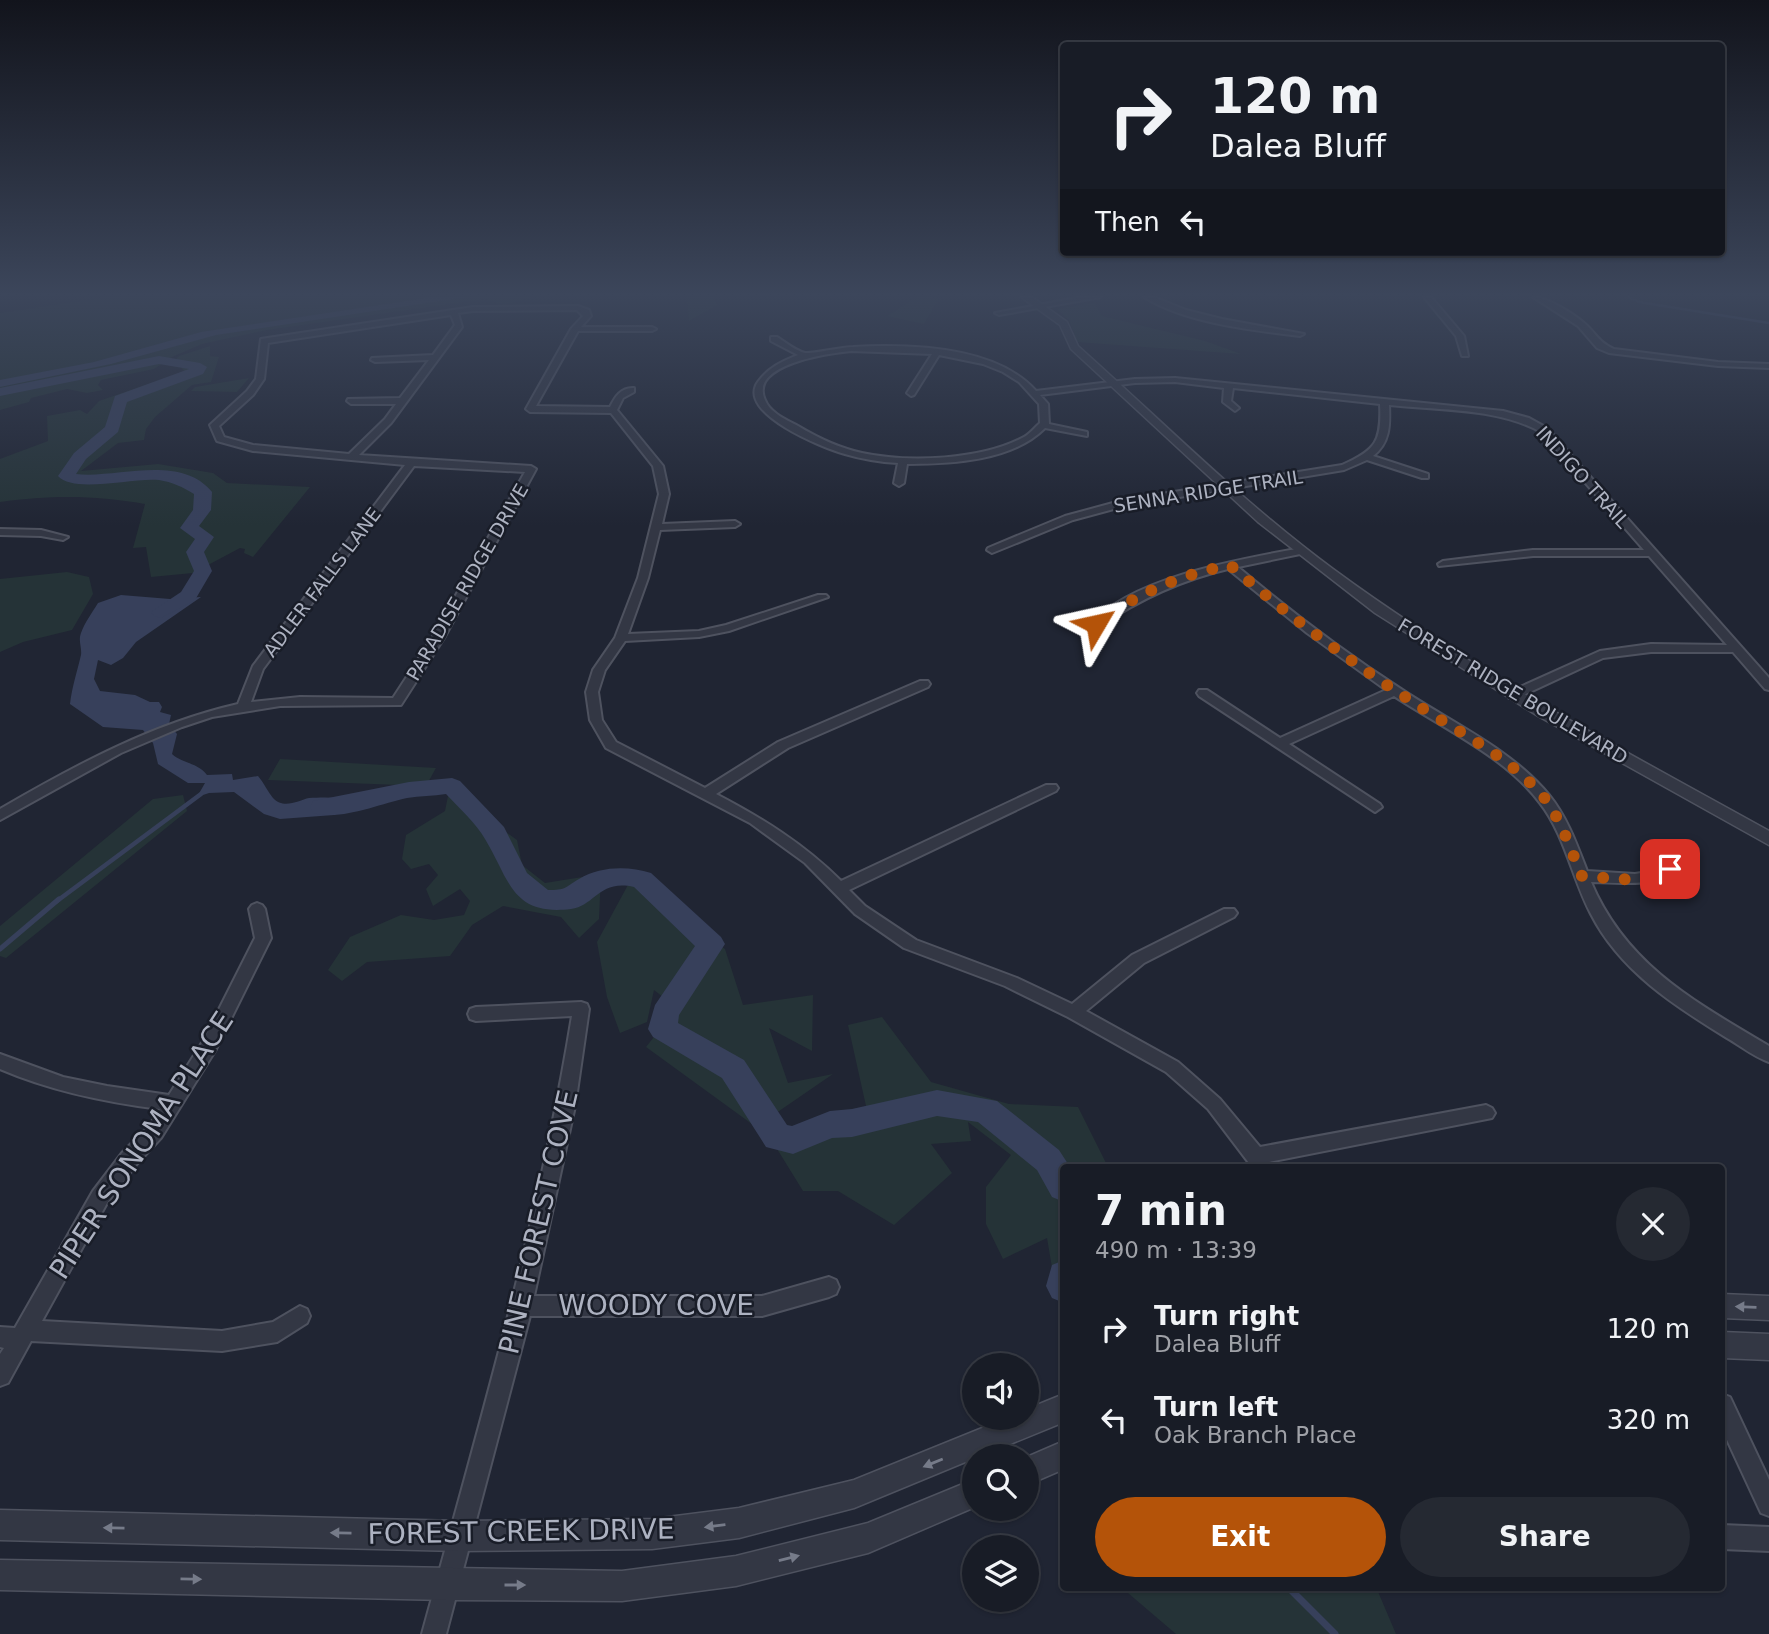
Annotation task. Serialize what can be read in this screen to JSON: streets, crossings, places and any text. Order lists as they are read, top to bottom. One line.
{"streets":{"street":["INDIGO TRAIL","SENNA RIDGE TRAIL","ADLER FALLS LANE","PARADISE RIDGE DRIVE","FOREST RIDGE BOULEVARD","PIPER SONOMA PLACE","PINE FOREST COVE","WOODY COVE","FOREST CREEK DRIVE"]},"crossings":[["INDIGO TRAIL","FOREST RIDGE BOULEVARD"],["SENNA RIDGE TRAIL","FOREST RIDGE BOULEVARD"],["ADLER FALLS LANE","PARADISE RIDGE DRIVE"],["PINE FOREST COVE","WOODY COVE"],["PINE FOREST COVE","FOREST CREEK DRIVE"]],"page":{"turn":["120 m","Dalea Bluff"],"then":"Then","heading":["7 min","490 m · 13:39"],"list":[{"name":"Turn right","note":"Dalea Bluff","value":"120 m"},{"name":"Turn left","note":"Oak Branch Place","value":"320 m"}],"buttons":["Exit","Share"]}}
